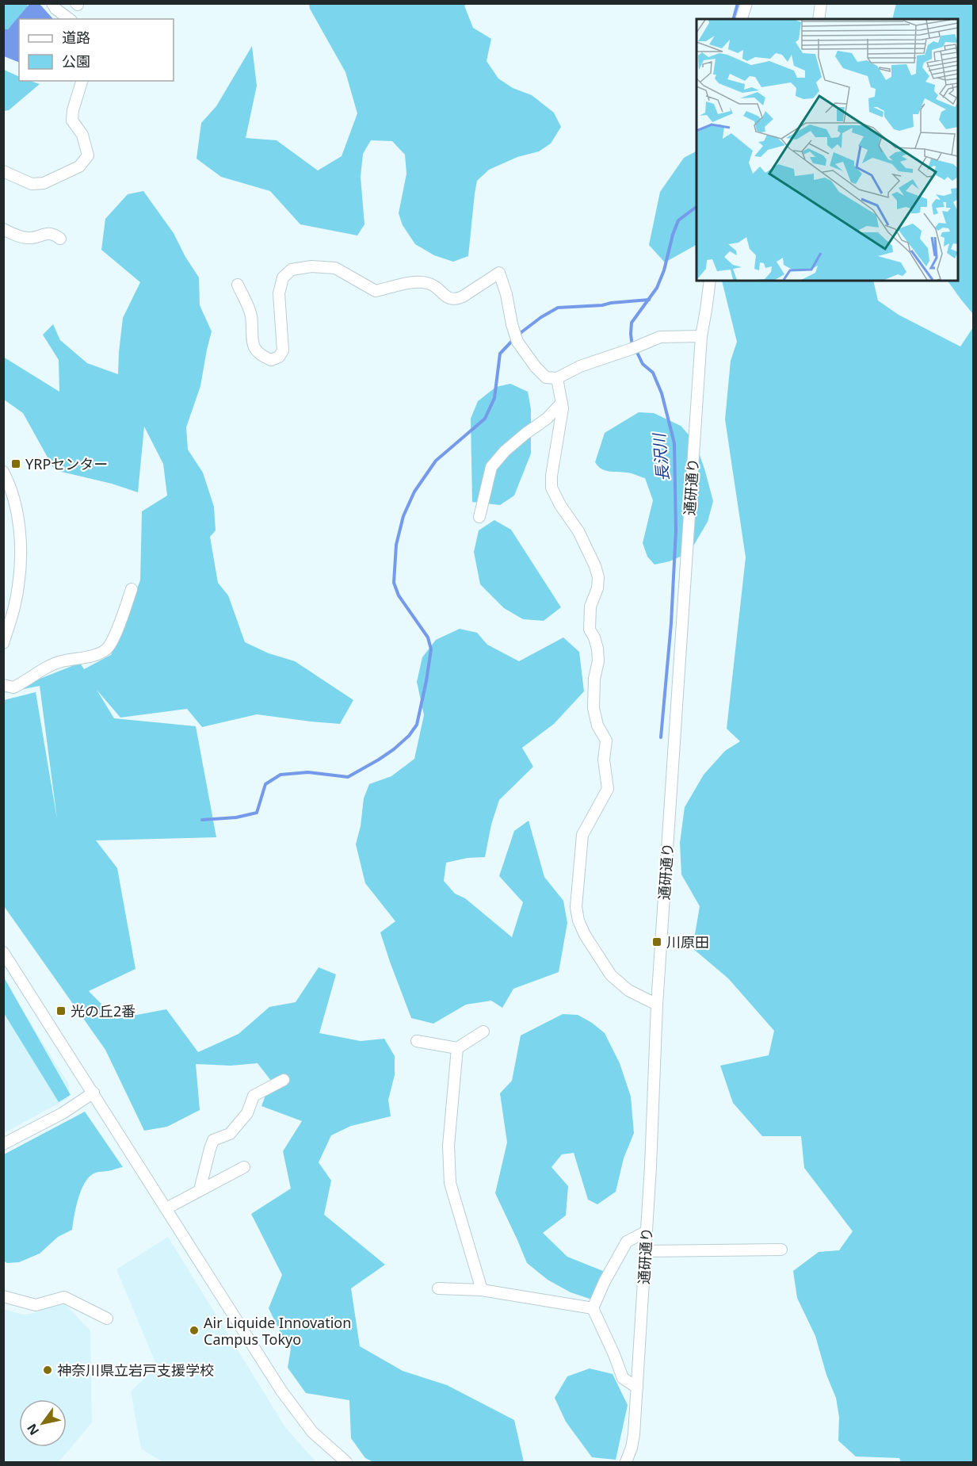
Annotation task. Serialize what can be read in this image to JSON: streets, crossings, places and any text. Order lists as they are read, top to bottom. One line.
{"streets":{"street":["通研通り"]},"water":["長沢川"],"places":{"transit":["YRPセンター","川原田","光の丘2番"],"other":["Air Liquide Innovation Campus Tokyo","神奈川県立岩戸支援学校"]},"legend":["道路","公園"],"north":"bottom left"}
